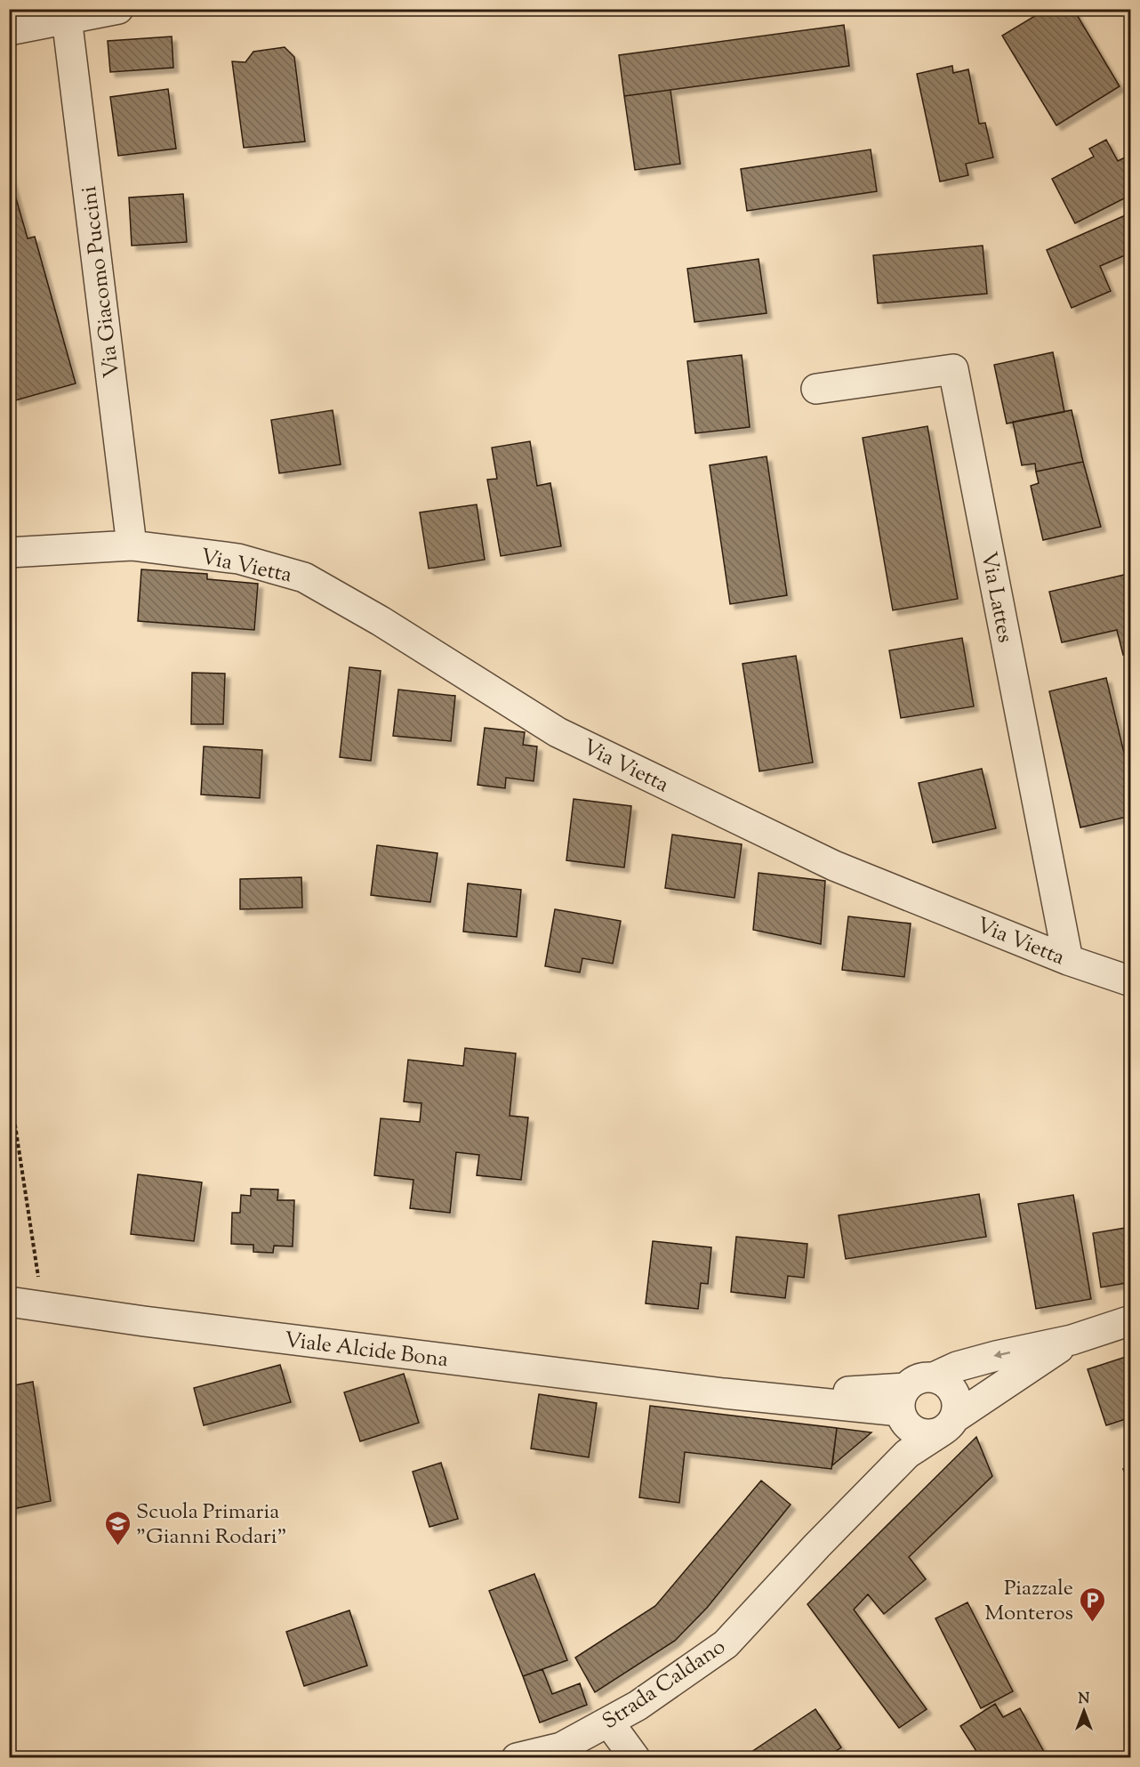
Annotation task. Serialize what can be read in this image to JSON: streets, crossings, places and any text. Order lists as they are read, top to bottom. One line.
{"streets":{"street":["Via Giacomo Puccini","Via Vietta","Via Lattes","Viale Alcide Bona","Strada Caldano"]},"crossings":[["Via Giacomo Puccini","Via Vietta"],["Via Vietta","Via Lattes"],["Viale Alcide Bona","Strada Caldano"]],"places":{"school or university":["Scuola Primaria \"Gianni Rodari\""],"parking":["Piazzale Monteros"]},"north":"top"}
